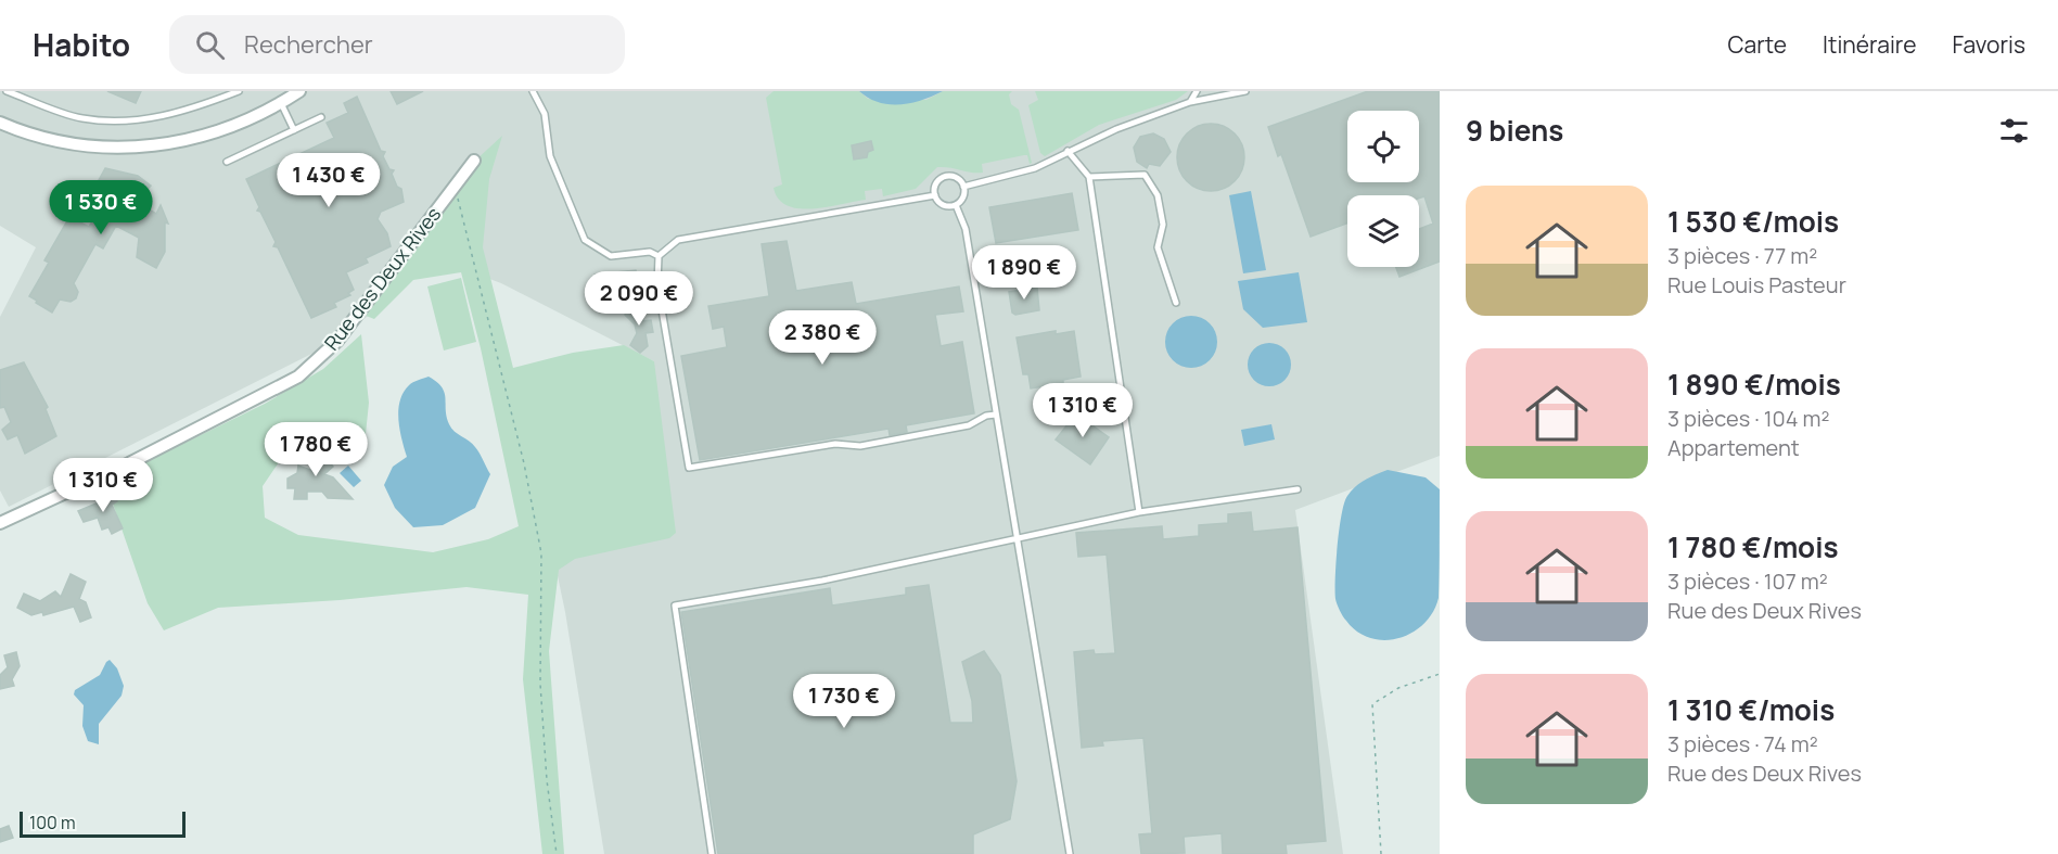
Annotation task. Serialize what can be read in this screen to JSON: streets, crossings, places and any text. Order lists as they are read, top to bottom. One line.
{"streets":{"street":["Rue des Deux Rives"]},"scale_bar":"100 m","page":{"header":"Habito","search":"Rechercher","nav":["Carte","Itinéraire","Favoris"],"heading":"9 biens","price":["1 430 €","1 530 €","1 890 €","2 090 €","2 380 €","1 310 €","1 780 €","1 310 €","1 730 €"],"list":[{"name":"1 530 €/mois","note":"3 pièces · 77 m² · Rue Louis Pasteur"},{"name":"1 890 €/mois","note":"3 pièces · 104 m² · Appartement"},{"name":"1 780 €/mois","note":"3 pièces · 107 m² · Rue des Deux Rives"},{"name":"1 310 €/mois","note":"3 pièces · 74 m² · Rue des Deux Rives"}],"scale":"100 m"}}
